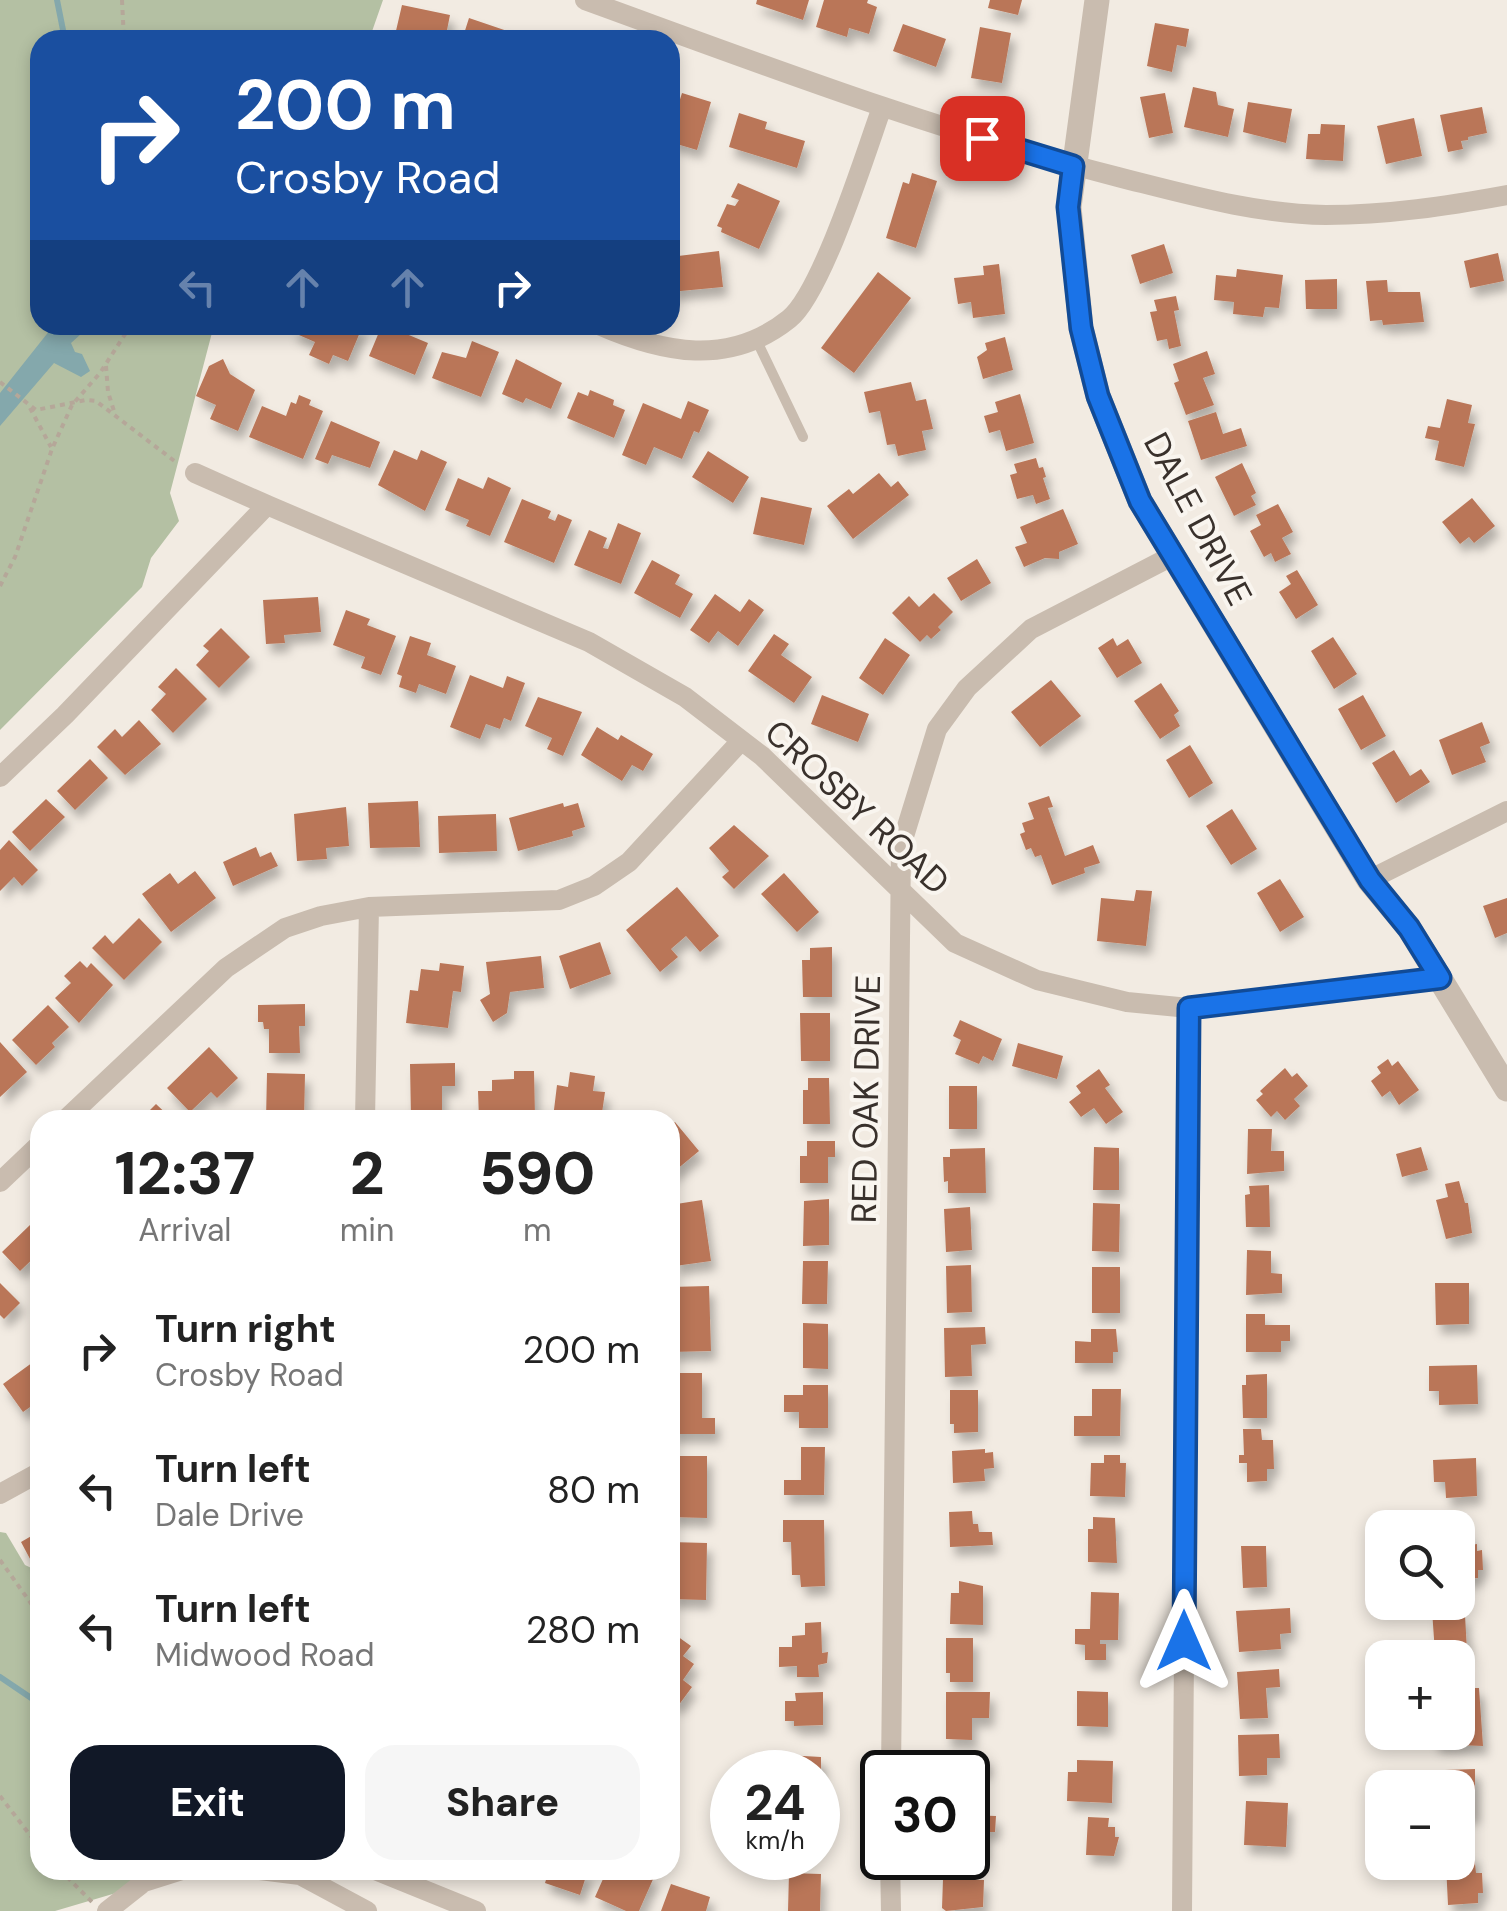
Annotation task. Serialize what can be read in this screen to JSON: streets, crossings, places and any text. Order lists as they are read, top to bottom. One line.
{"streets":{"street":["DALE DRIVE","CROSBY ROAD","RED OAK DRIVE"]},"crossings":[["DALE DRIVE","CROSBY ROAD"],["DALE DRIVE","RED OAK DRIVE"],["CROSBY ROAD","RED OAK DRIVE"]],"page":{"turn":["200 m","Crosby Road"],"eta":["12:37","Arrival","2","min","590","m"],"list":[{"name":"Turn right","note":"Crosby Road","value":"200 m"},{"name":"Turn left","note":"Dale Drive","value":"80 m"},{"name":"Turn left","note":"Midwood Road","value":"280 m"}],"map_buttons":["+","−"],"buttons":["Exit","Share"],"speed":"24 km/h","limit":"30"}}
